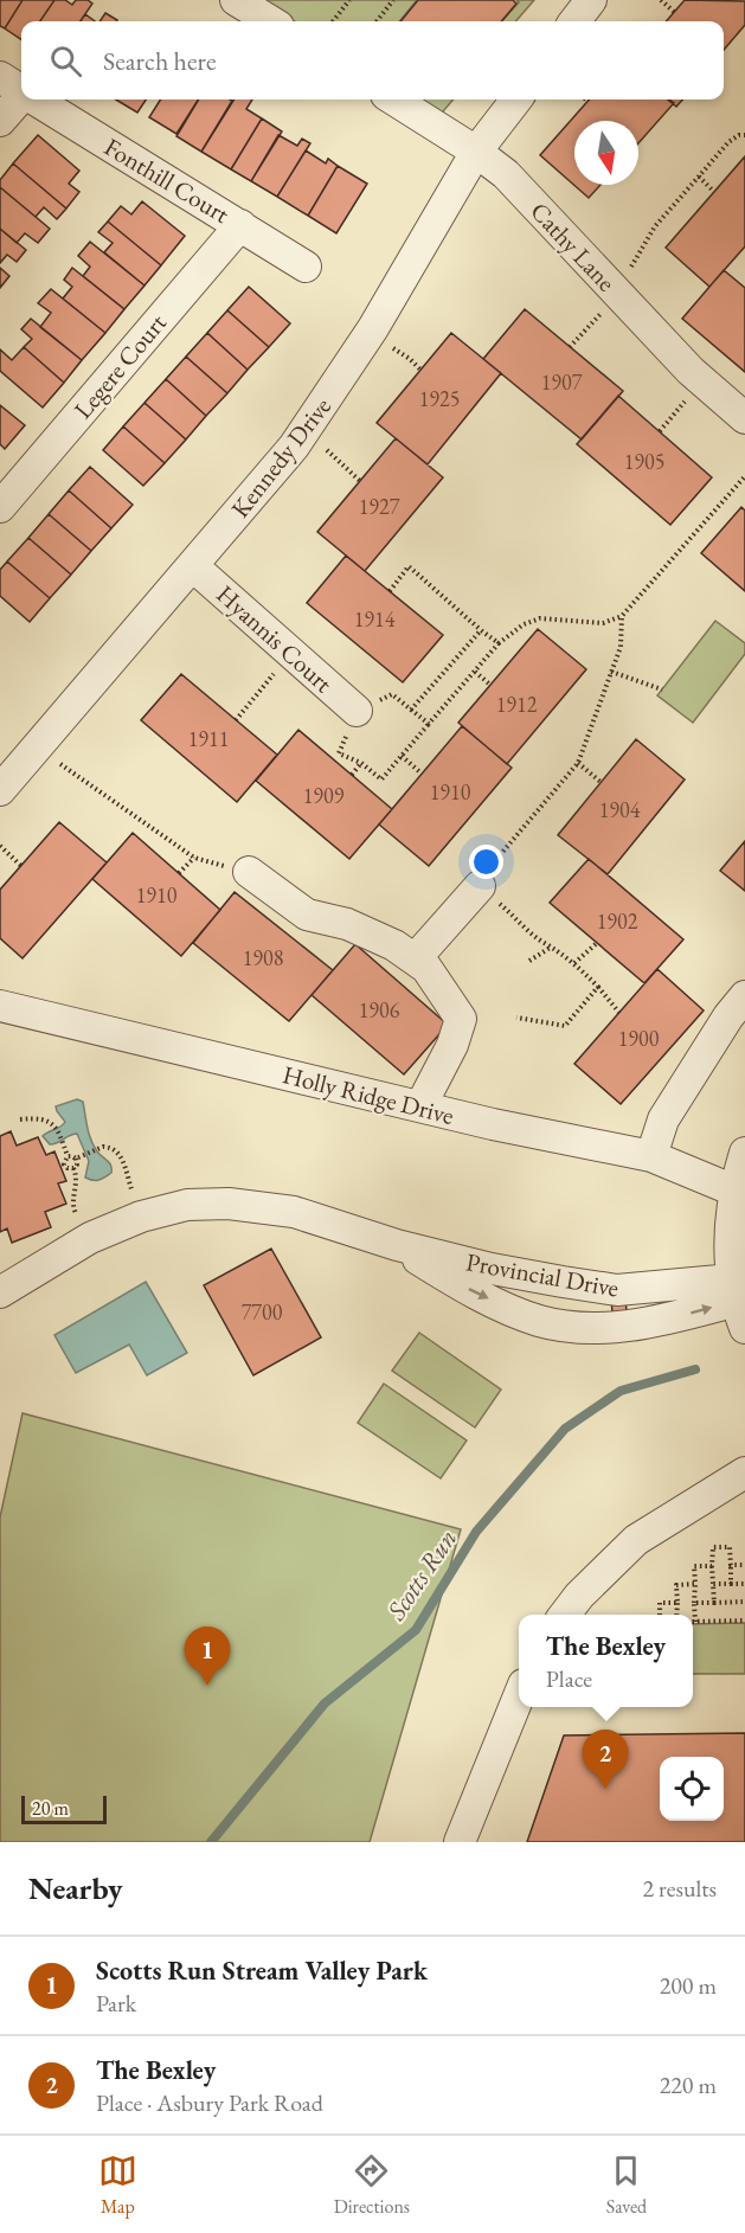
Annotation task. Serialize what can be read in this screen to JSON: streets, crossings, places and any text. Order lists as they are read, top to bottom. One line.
{"streets":{"street":["Fonthill Court","Cathy Lane","Legere Court","Kennedy Drive","Hyannis Court","Holly Ridge Drive","Provincial Drive"]},"crossings":[["Fonthill Court","Legere Court"],["Cathy Lane","Kennedy Drive"],["Kennedy Drive","Hyannis Court"]],"water":["Scotts Run"],"house_numbers":["1907","1925","1905","1927","1914","1912","1911","1910","1909","1904","1910","1902","1908","1906","1900","7700"],"scale_bar":"20 m","north":"bottom","page":{"search":"Search here","popup":["The Bexley","Place"],"pins":["1","2"],"scale":"20 m","heading":["Nearby","2 results"],"list":[{"mark":"1","name":"Scotts Run Stream Valley Park","note":"Park","value":"200 m"},{"mark":"2","name":"The Bexley","note":"Place · Asbury Park Road","value":"220 m"}],"nav":["Map","Directions","Saved"]}}
